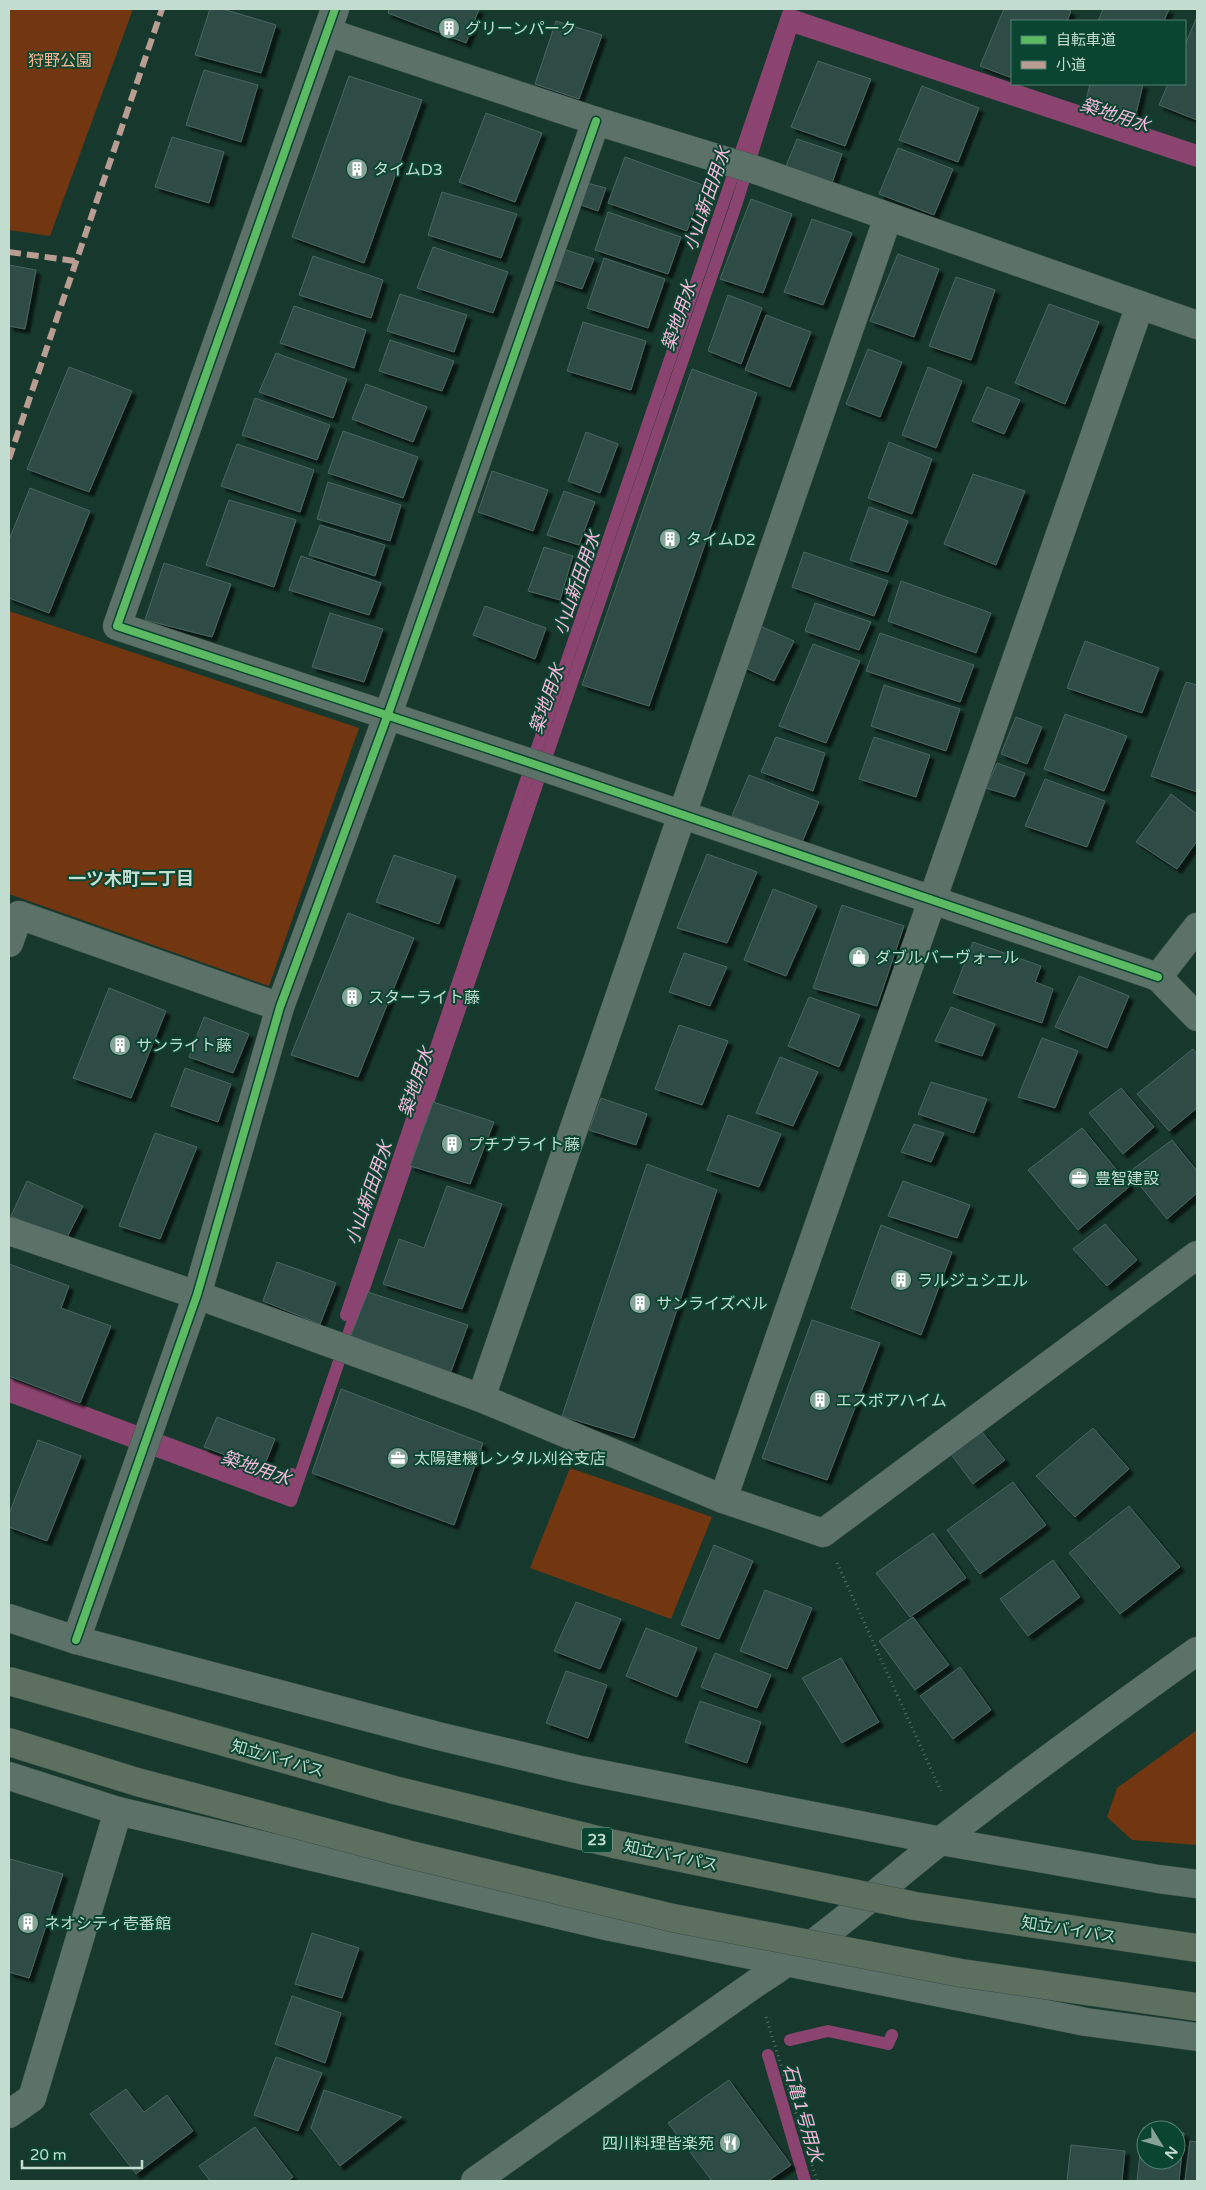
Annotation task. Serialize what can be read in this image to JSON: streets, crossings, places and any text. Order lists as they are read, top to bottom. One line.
{"streets":{"highway":["知立バイパス","23"]},"districts":["一ツ木町二丁目"],"water":["築地用水","小山新田用水","石亀1号用水"],"parks":["狩野公園"],"places":{"building":["グリーンパーク","タイムD3","タイムD2","スターライト藤","サンライト藤","プチブライト藤","ラルジュシエル","サンライズベル","エスポアハイム","ネオシティ壱番館"],"shop":["ダブルバーヴォール"],"office":["豊智建設","太陽建機レンタル刈谷支店"],"restaurant":["四川料理皆楽苑"]},"legend":["自転車道","小道"],"scale_bar":"20 m","north":"bottom right"}
